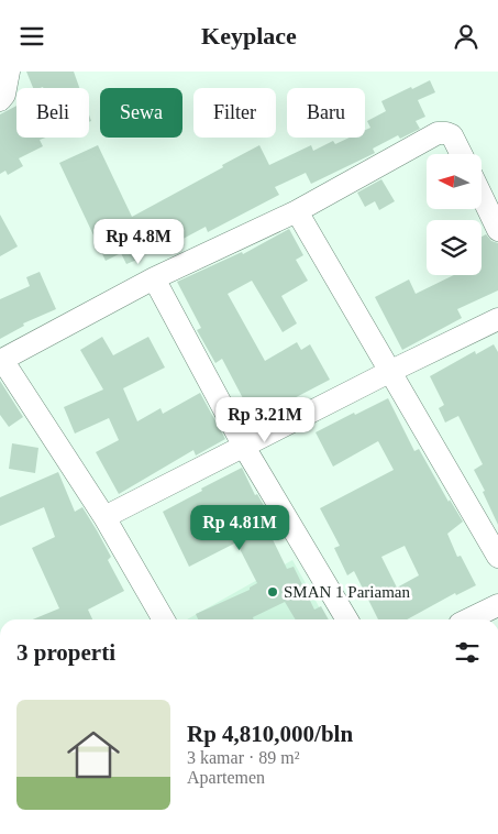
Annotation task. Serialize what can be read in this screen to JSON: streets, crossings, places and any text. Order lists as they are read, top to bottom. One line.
{"places":["SMAN 1 Pariaman"],"north":"left","page":{"header":"Keyplace","chip":["Beli","Sewa","Filter","Baru"],"price":["Rp 4.8M","Rp 3.21M","Rp 4.81M"],"heading":"3 properti","list":[{"name":"Rp 4,810,000/bln","note":"3 kamar · 89 m² · Apartemen"}]}}
